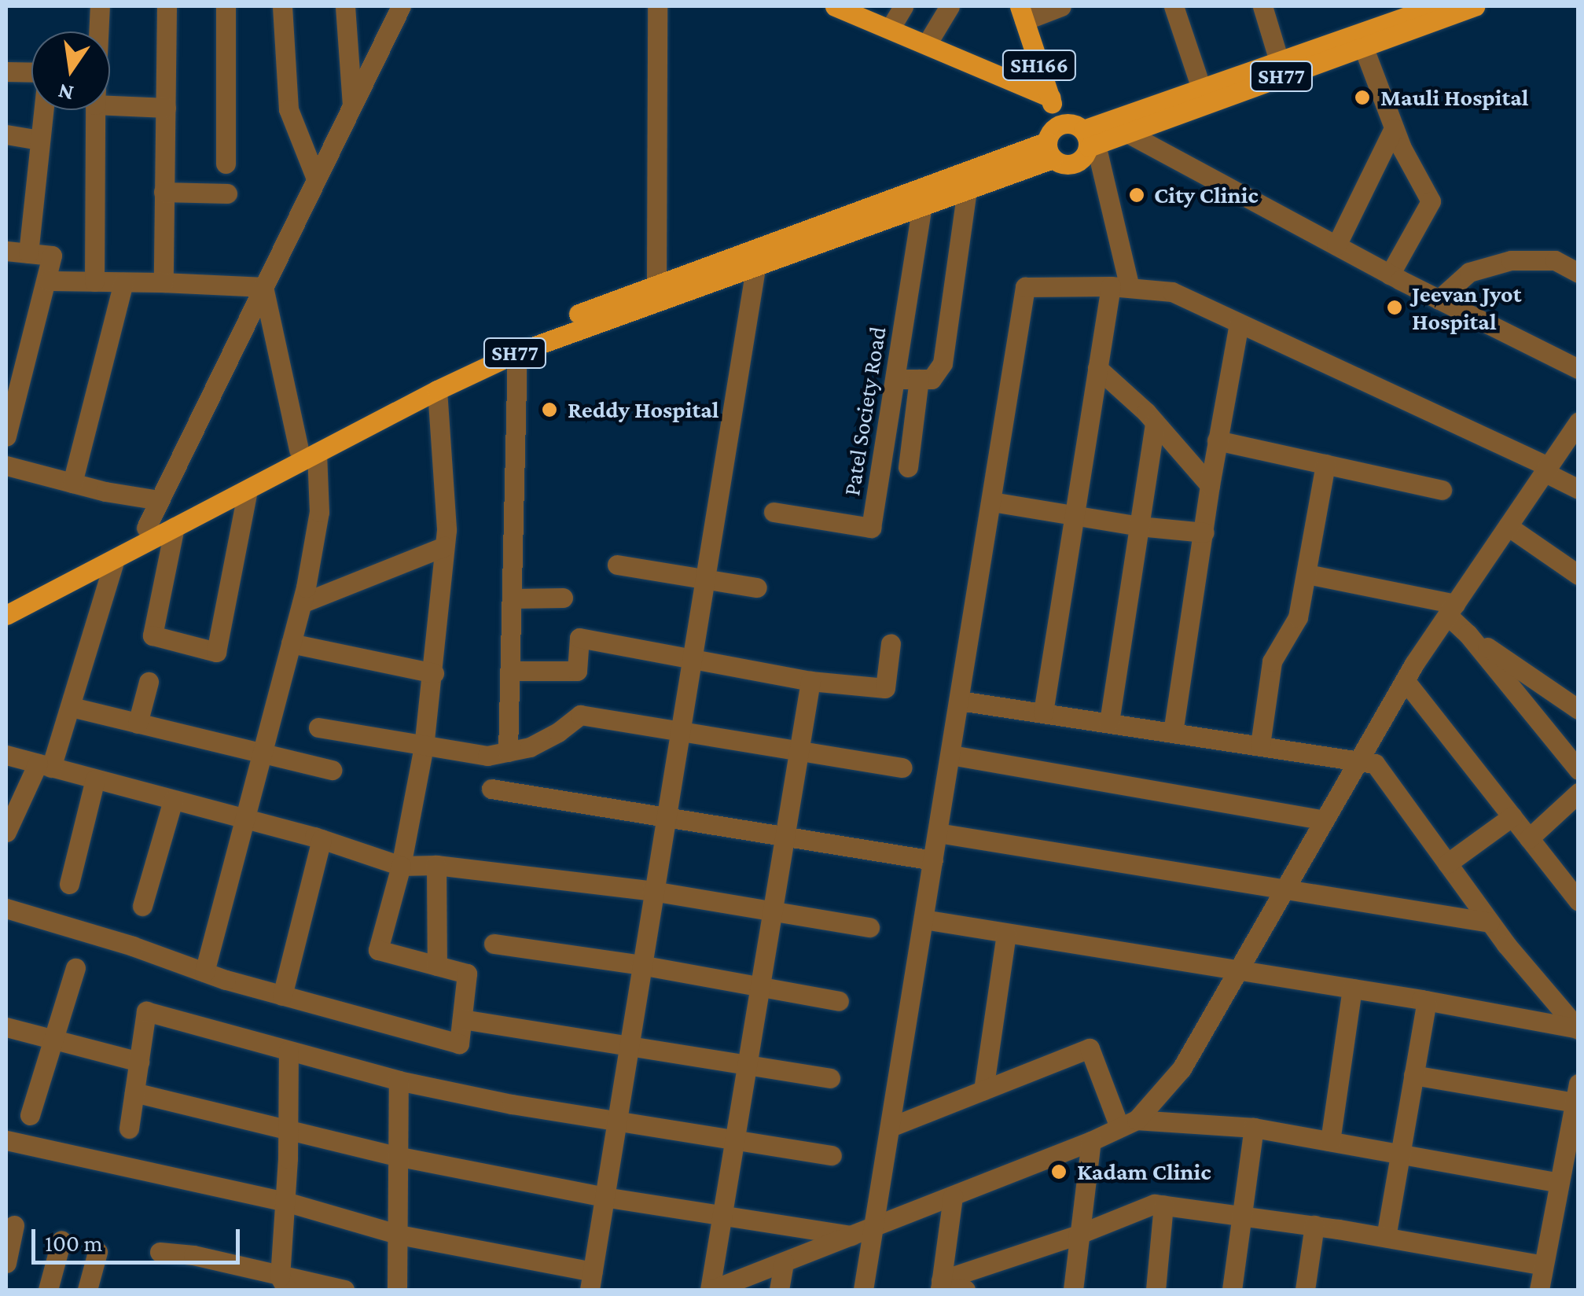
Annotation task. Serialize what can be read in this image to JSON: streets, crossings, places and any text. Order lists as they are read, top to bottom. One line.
{"streets":{"main road":["SH166","SH77"],"street":["Patel Society Road"]},"crossings":[["SH166","SH77"],["SH77","Patel Society Road"]],"places":["Mauli Hospital","City Clinic","Jeevan Jyot Hospital","Reddy Hospital","Kadam Clinic"],"scale_bar":"100 m","north":"bottom"}
